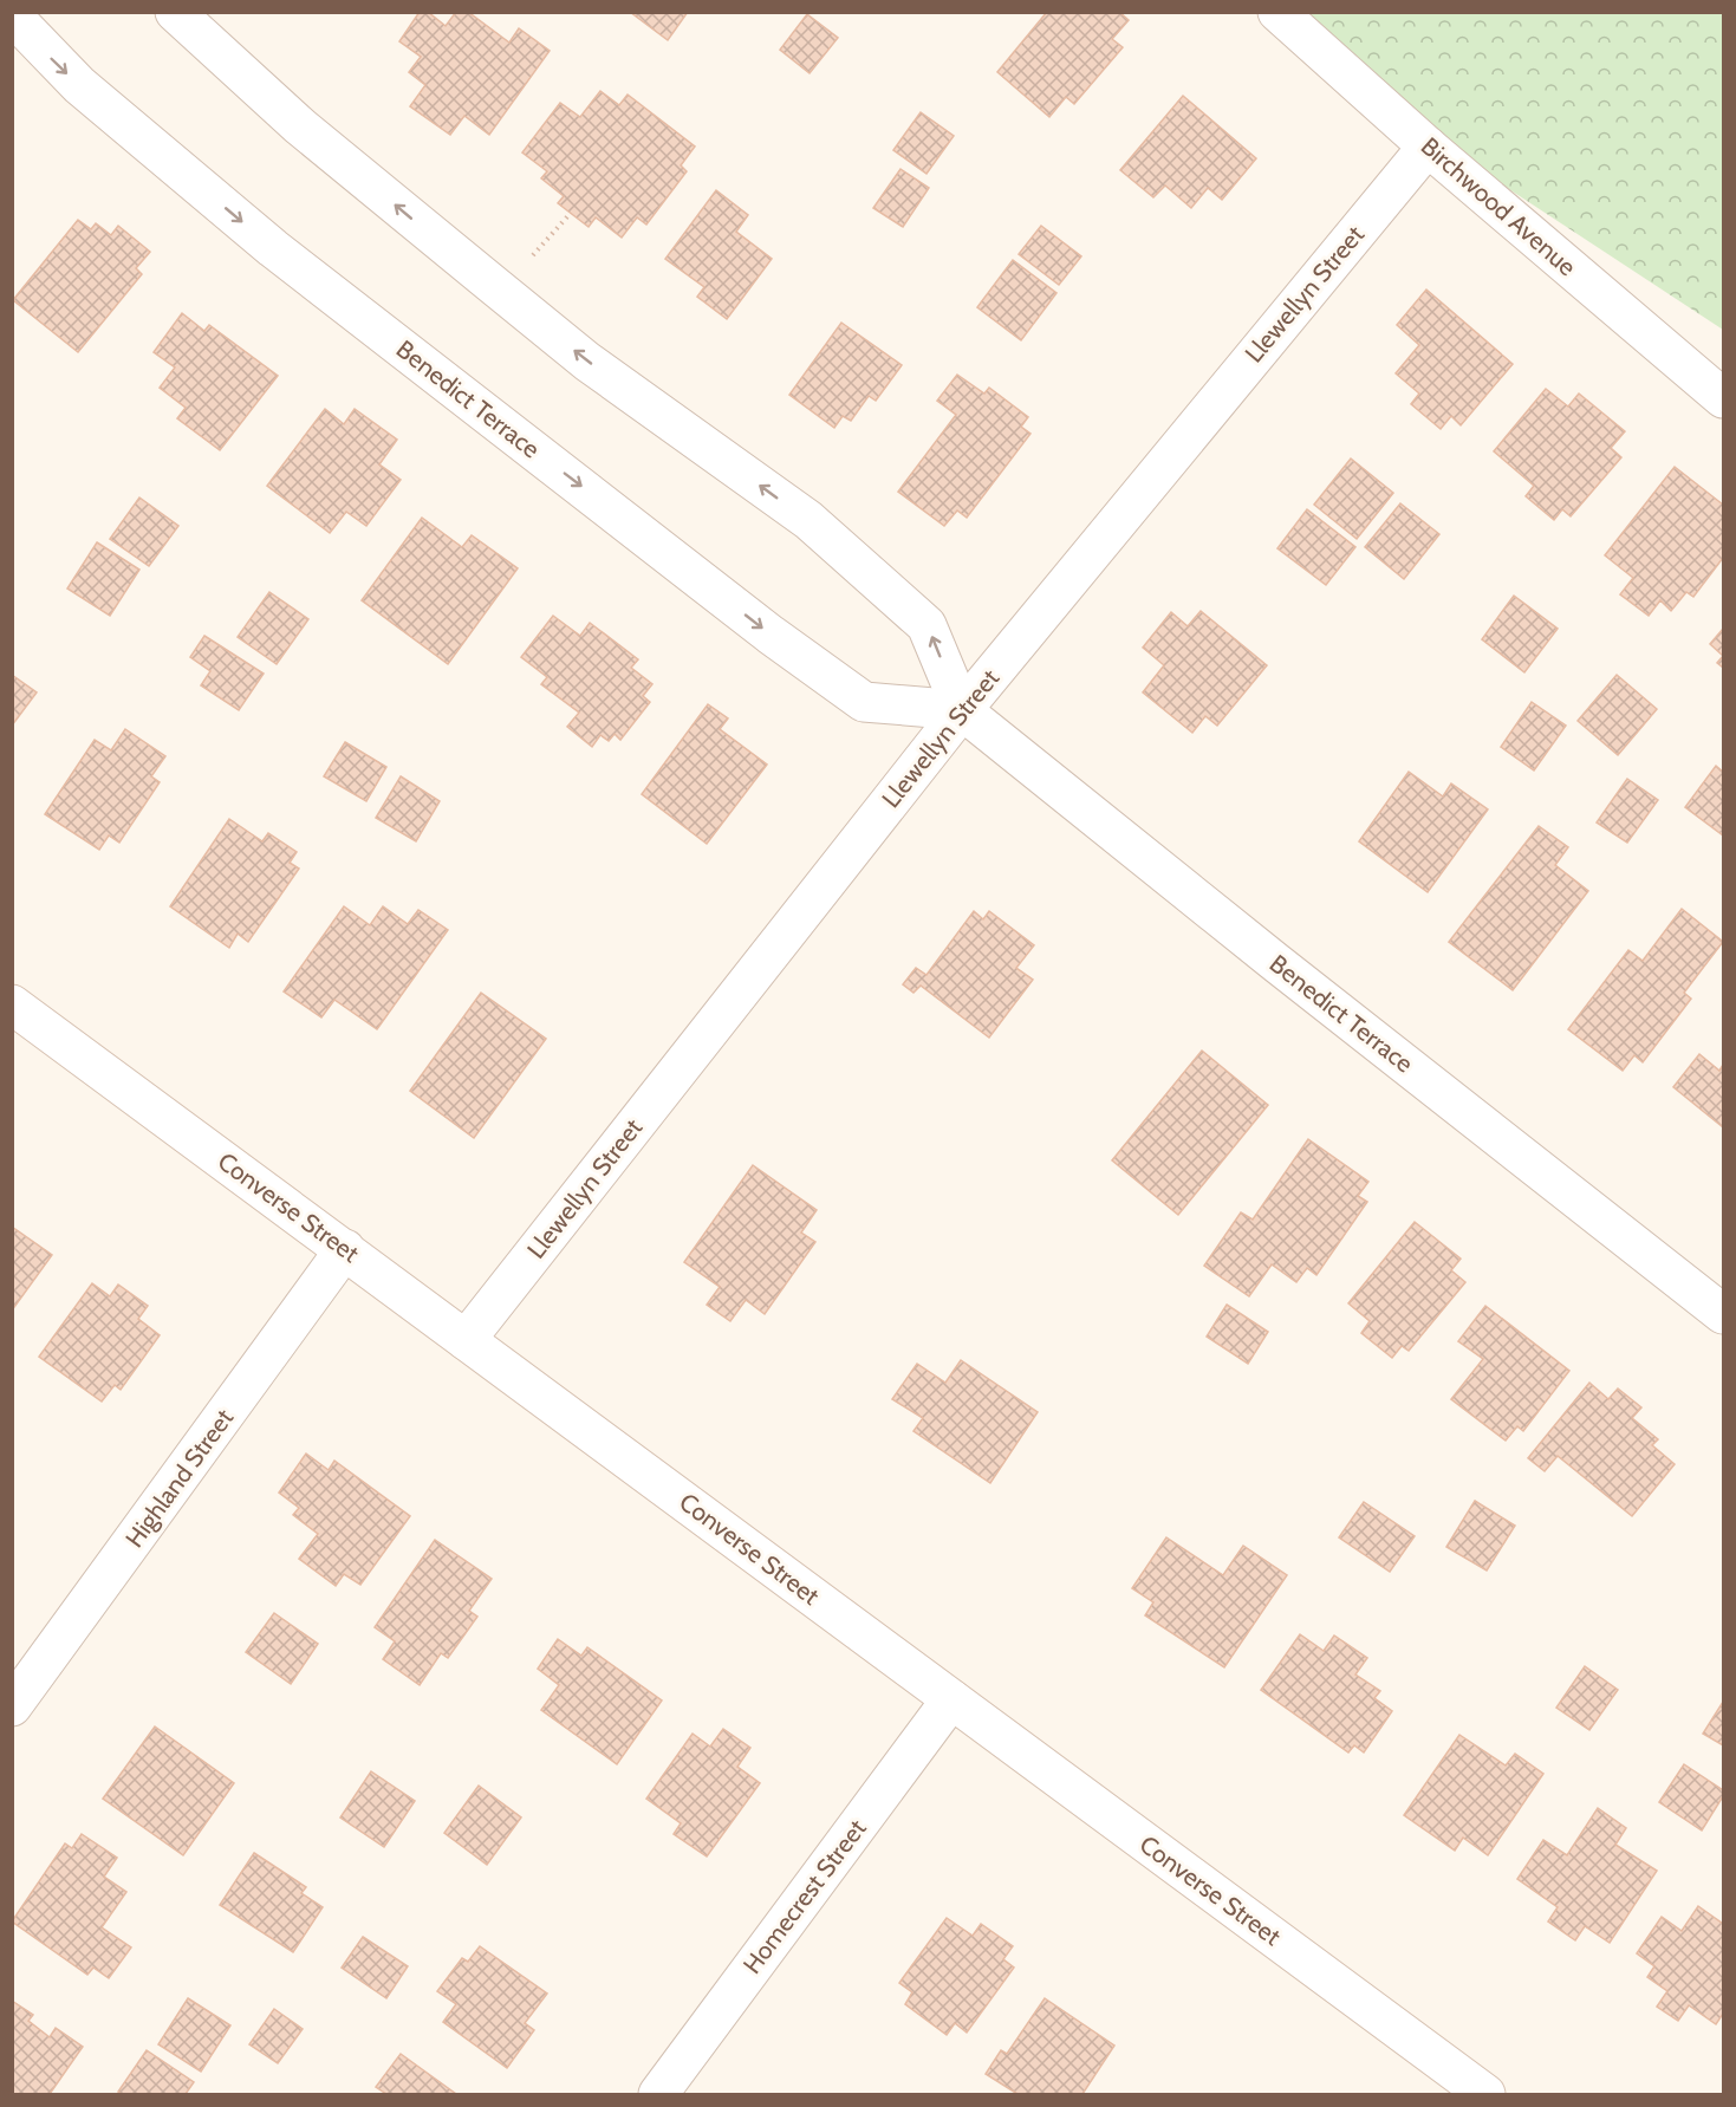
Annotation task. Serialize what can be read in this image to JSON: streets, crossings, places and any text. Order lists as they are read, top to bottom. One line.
{"streets":{"street":["Birchwood Avenue","Llewellyn Street","Benedict Terrace","Converse Street","Highland Street","Homecrest Street"]},"crossings":[["Birchwood Avenue","Llewellyn Street"],["Llewellyn Street","Benedict Terrace"],["Llewellyn Street","Converse Street"],["Converse Street","Highland Street"],["Converse Street","Homecrest Street"]]}
